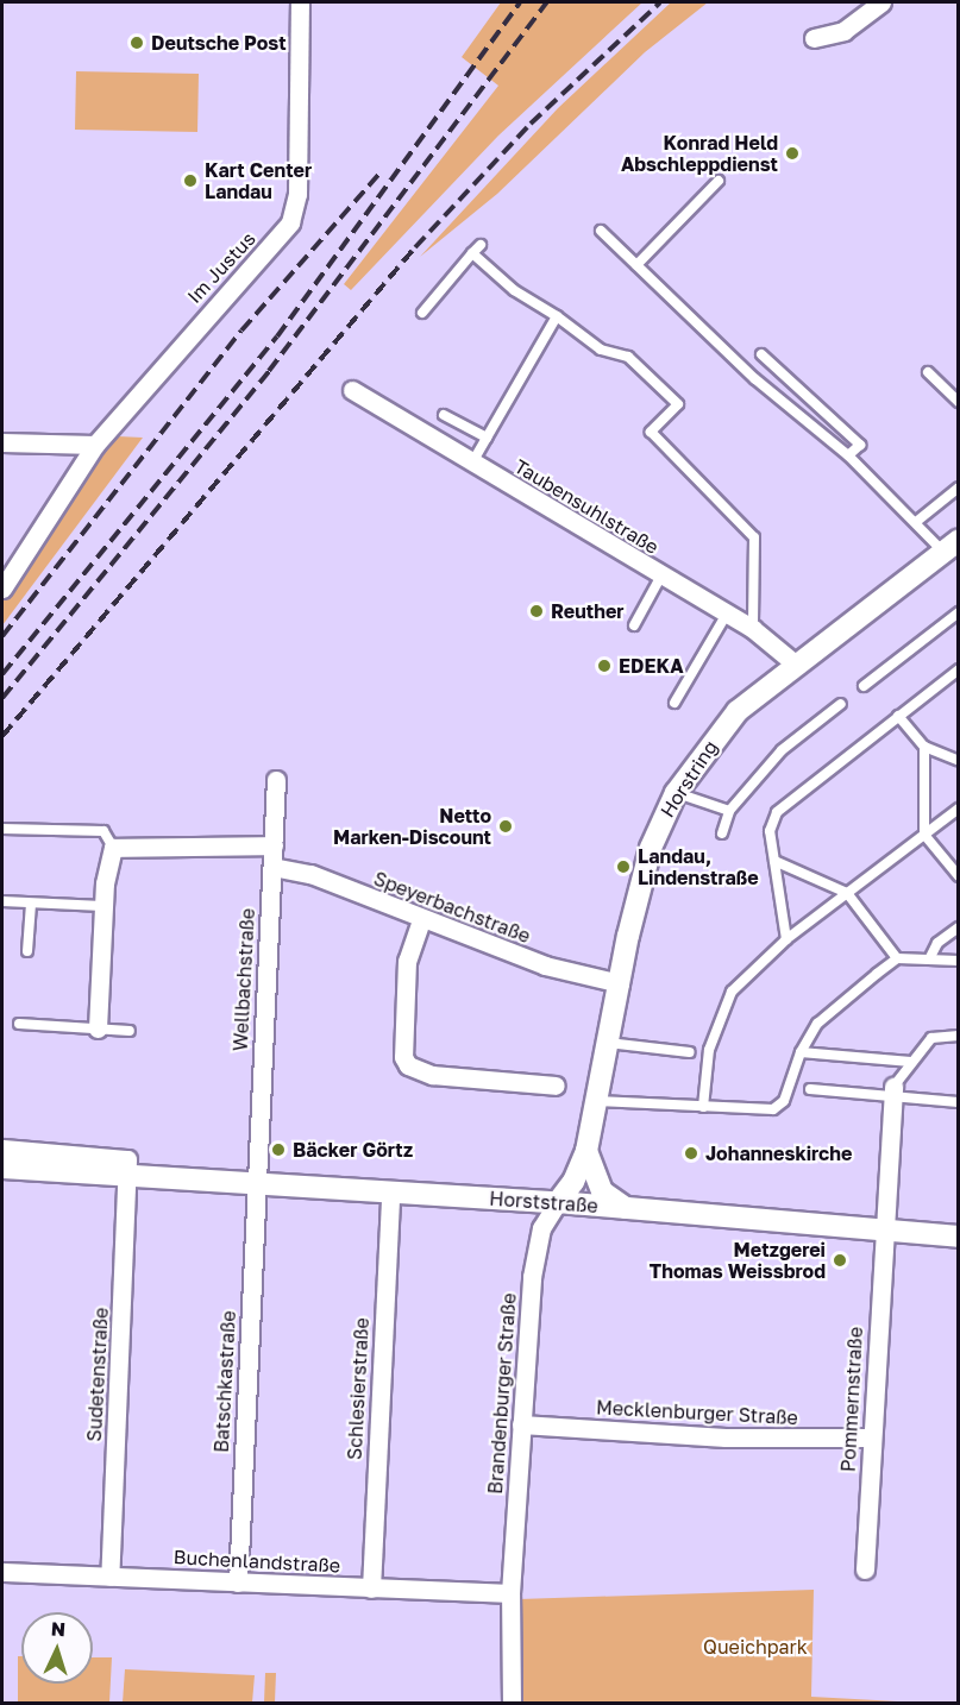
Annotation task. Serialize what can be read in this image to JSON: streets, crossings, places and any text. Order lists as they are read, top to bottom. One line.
{"streets":{"street":["Im Justus","Taubensuhlstraße","Horstring","Speyerbachstraße","Wellbachstraße","Horststraße","Sudetenstraße","Batschkastraße","Schlesierstraße","Brandenburger Straße","Pommernstraße","Mecklenburger Straße","Buchenlandstraße"]},"crossings":[["Taubensuhlstraße","Horstring"],["Horstring","Speyerbachstraße"],["Horstring","Horststraße"],["Horstring","Brandenburger Straße"],["Speyerbachstraße","Wellbachstraße"],["Wellbachstraße","Horststraße"],["Wellbachstraße","Batschkastraße"],["Horststraße","Sudetenstraße"],["Horststraße","Batschkastraße"],["Horststraße","Schlesierstraße"],["Horststraße","Brandenburger Straße"],["Horststraße","Pommernstraße"],["Sudetenstraße","Buchenlandstraße"],["Batschkastraße","Buchenlandstraße"],["Schlesierstraße","Buchenlandstraße"],["Brandenburger Straße","Mecklenburger Straße"],["Brandenburger Straße","Buchenlandstraße"],["Pommernstraße","Mecklenburger Straße"]],"parks":["Queichpark"],"places":["Deutsche Post","Konrad Held Abschleppdienst","Kart Center Landau","Reuther","EDEKA","Netto Marken-Discount","Landau, Lindenstraße","Bäcker Görtz","Johanneskirche","Metzgerei Thomas Weissbrod"],"north":"top"}
